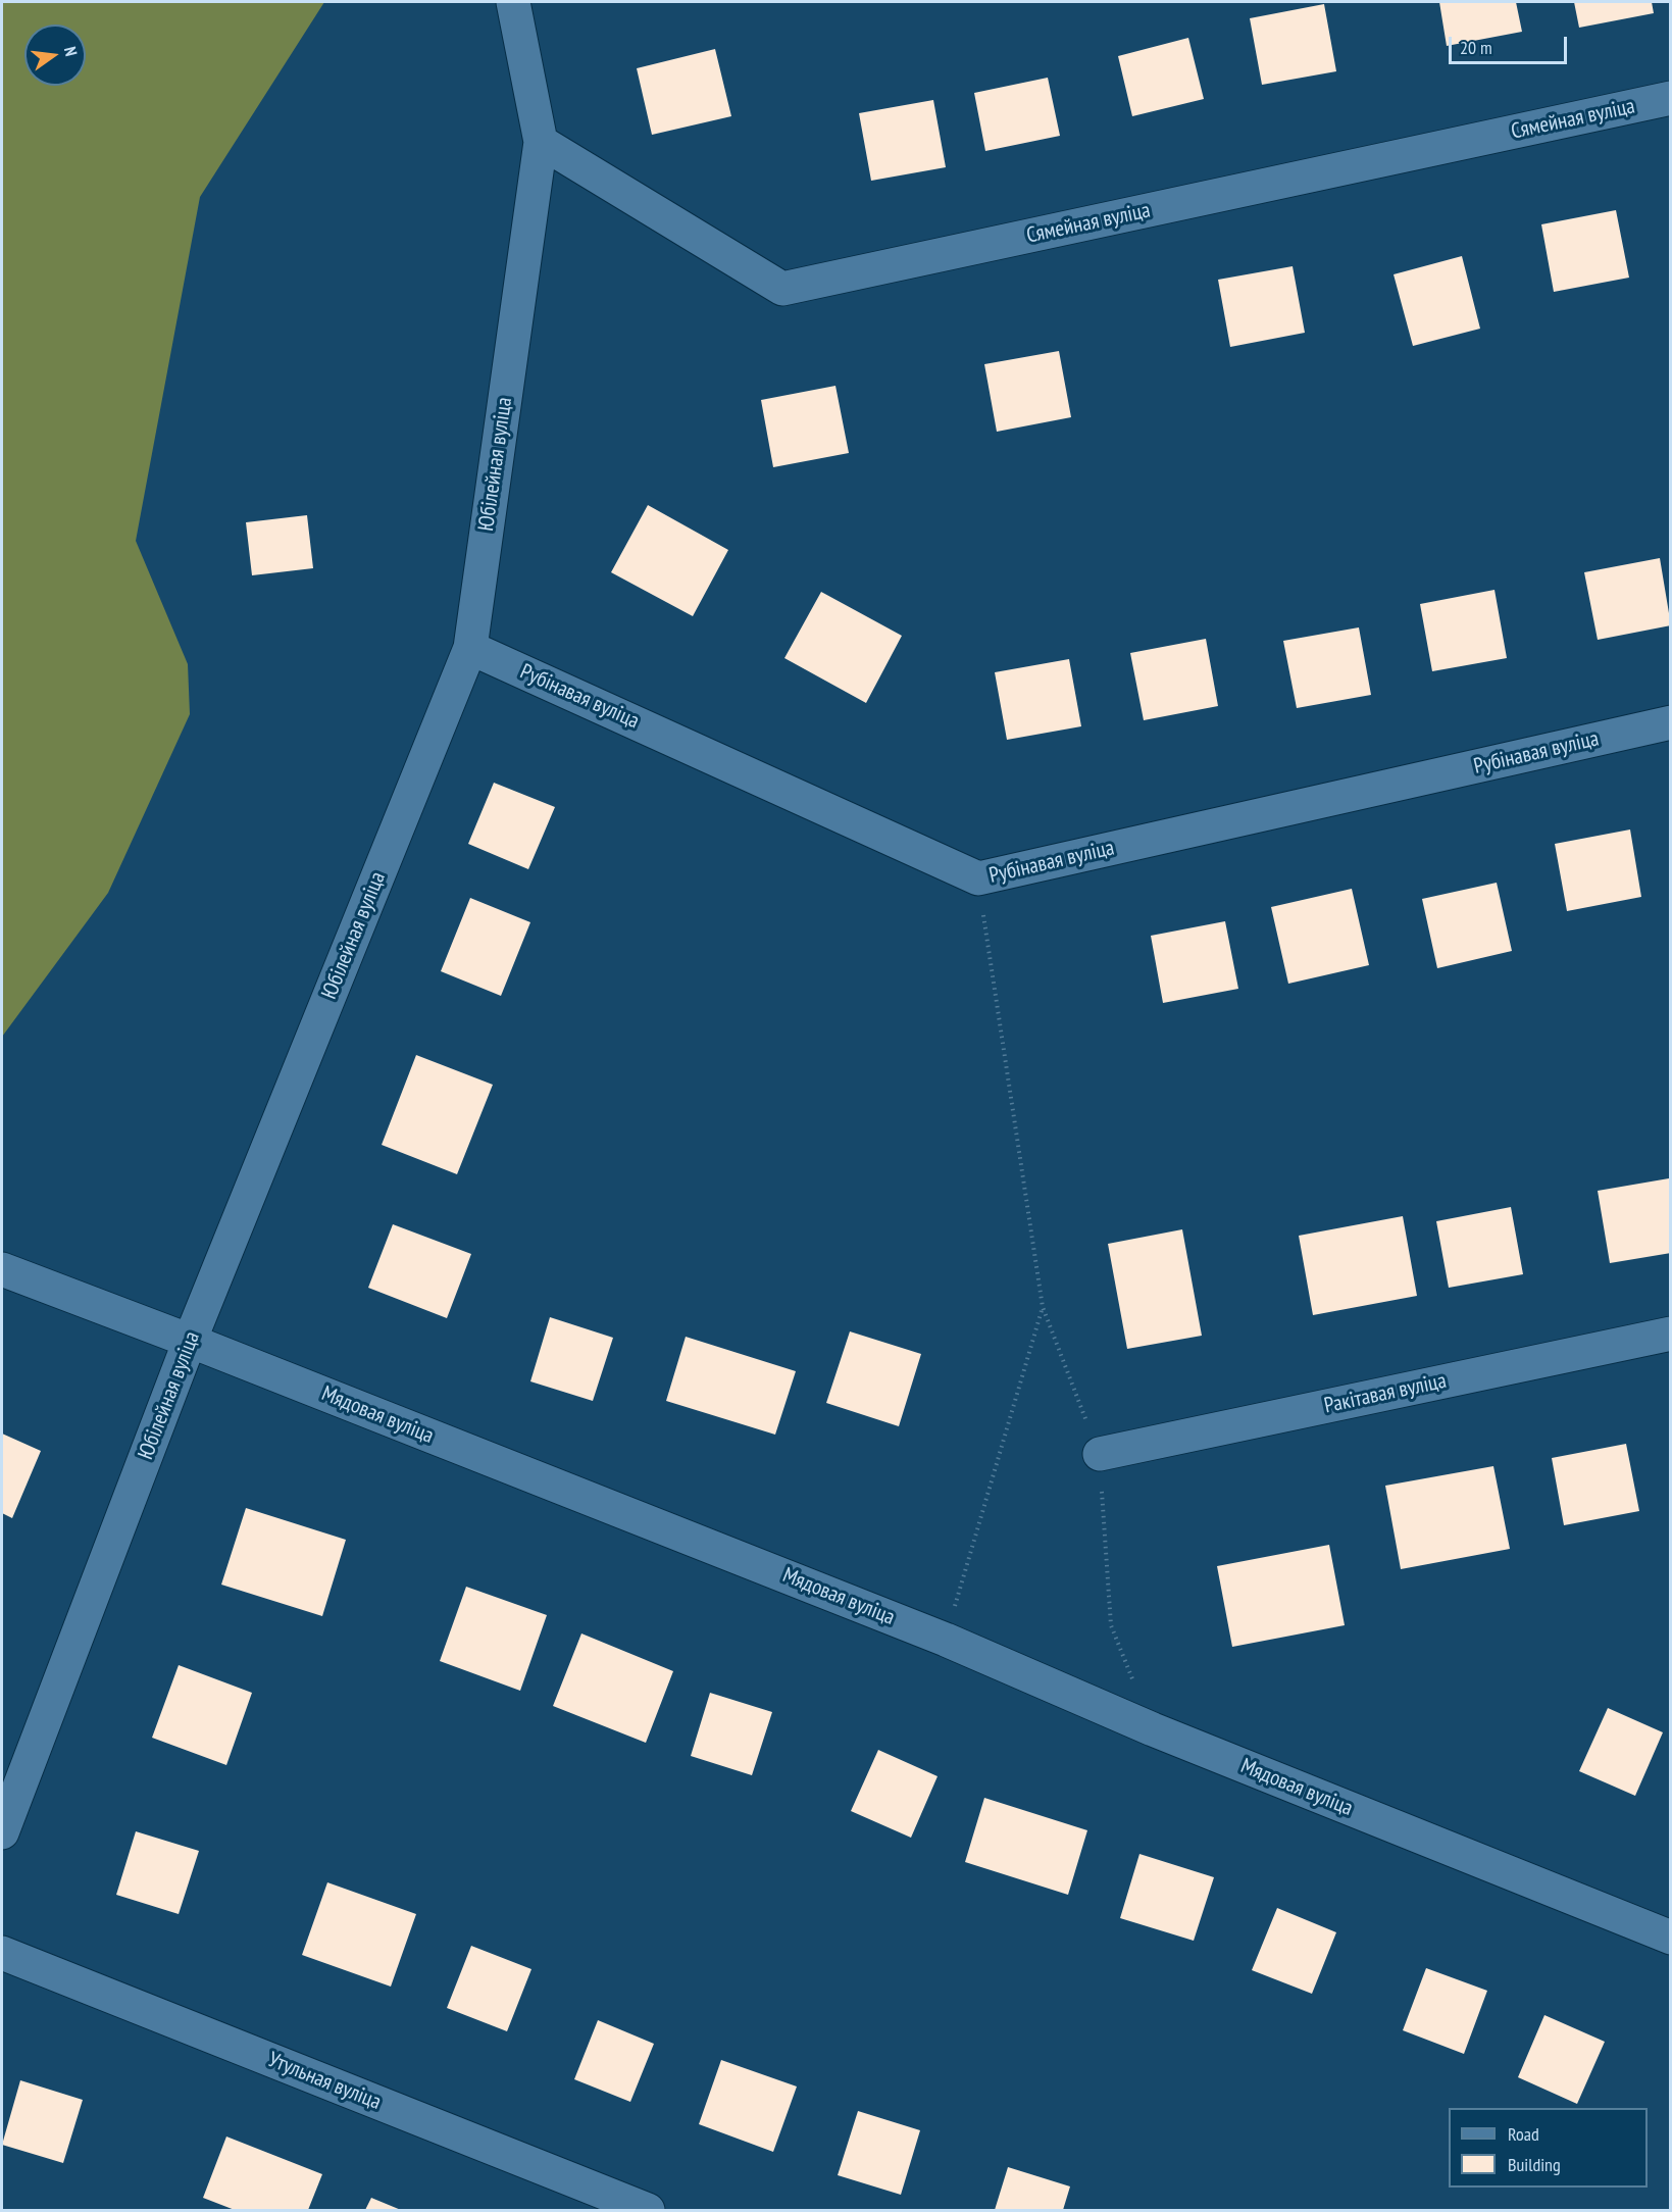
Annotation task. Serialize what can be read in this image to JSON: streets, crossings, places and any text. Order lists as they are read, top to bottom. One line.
{"streets":{"street":["Сямейная вуліца","Юбілейная вуліца","Рубінавая вуліца","Ракітавая вуліца","Мядовая вуліца","Утульная вуліца"]},"crossings":[["Сямейная вуліца","Юбілейная вуліца"],["Юбілейная вуліца","Рубінавая вуліца"],["Юбілейная вуліца","Мядовая вуліца"]],"legend":["Road","Building"],"scale_bar":"20 m","north":"right"}
